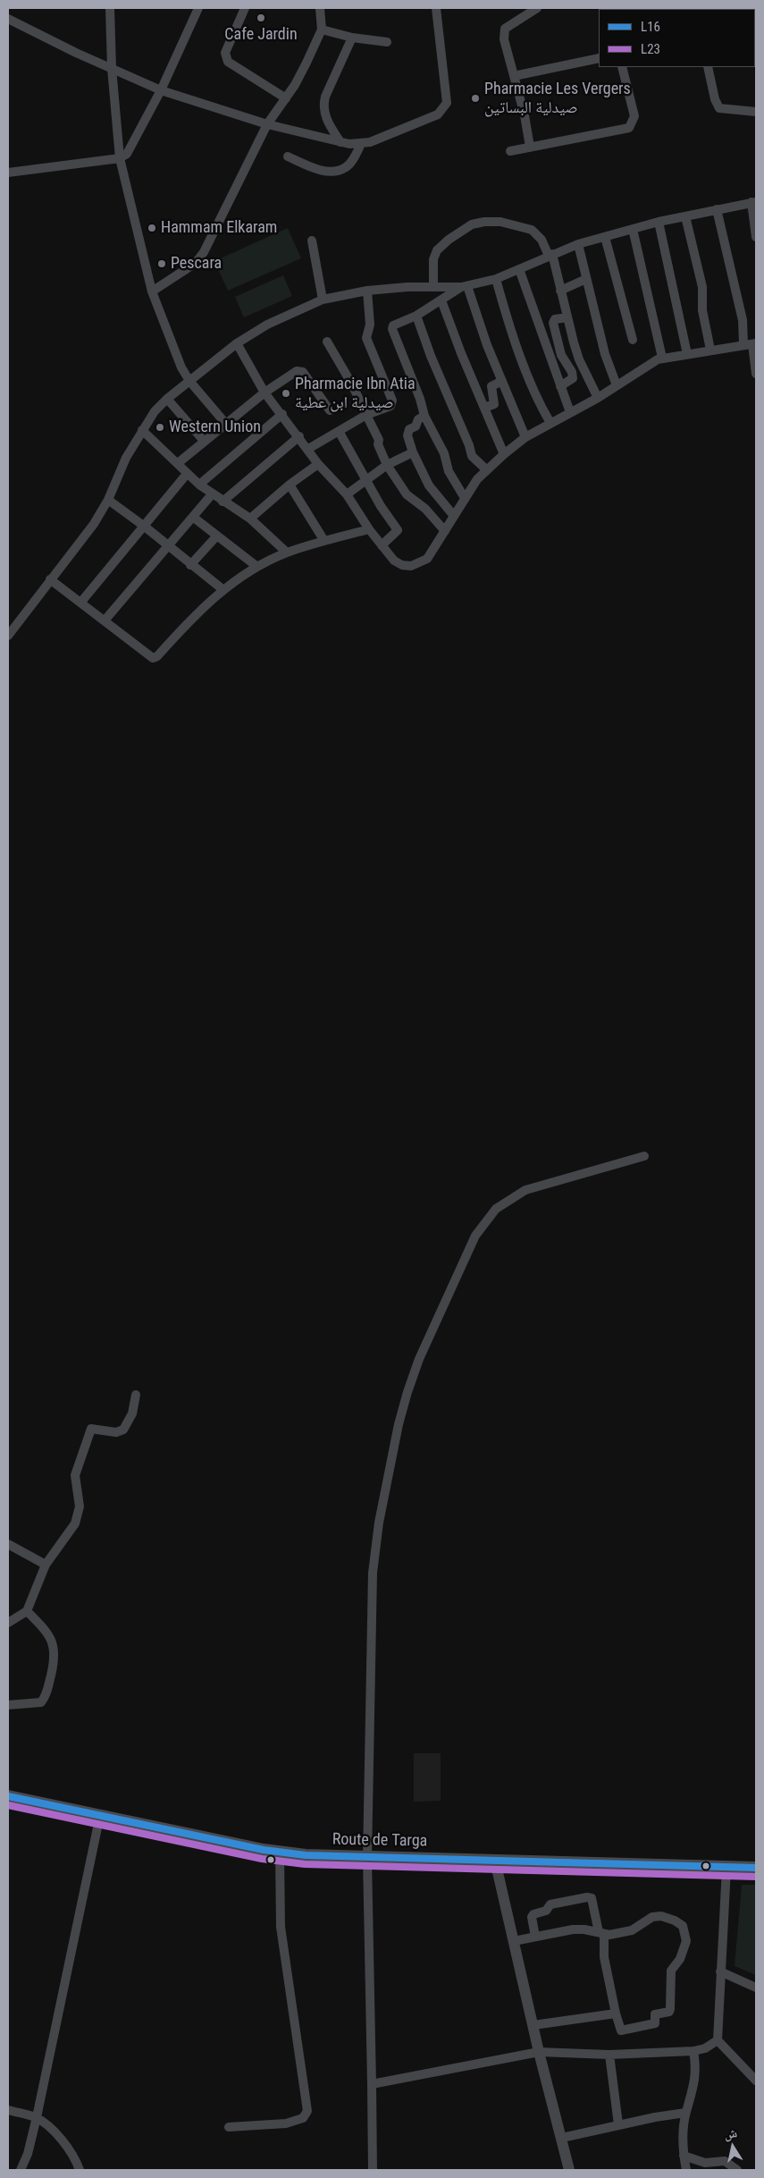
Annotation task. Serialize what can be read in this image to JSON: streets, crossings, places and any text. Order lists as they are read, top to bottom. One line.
{"streets":{"main road":["Route de Targa"]},"places":["Cafe Jardin","Pharmacie Les Vergers صيدلية البساتين","Hammam Elkaram","Pescara","Pharmacie Ibn Atia صيدلية ابن عطية","Western Union"],"lines":["transit line L16","transit line L23"],"legend":["L16","L23"],"north":"top"}
